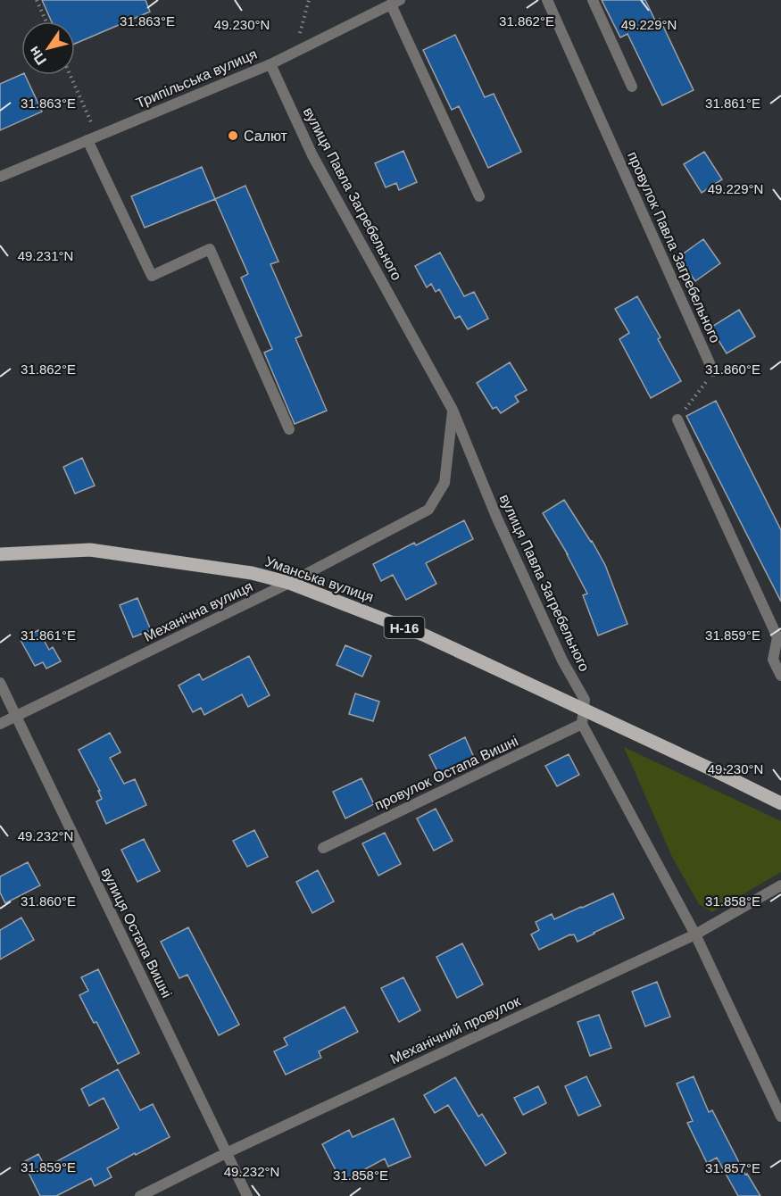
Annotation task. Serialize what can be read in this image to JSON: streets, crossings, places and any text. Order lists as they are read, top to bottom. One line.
{"streets":{"main road":["Уманська вулиця","Н-16"],"street":["Трипільська вулиця","вулиця Павла Загребельного","провулок Павла Загребельного","Механічна вулиця","провулок Остапа Вишні","вулиця Остапа Вишні","Механічний провулок"]},"crossings":[["Трипільська вулиця","вулиця Павла Загребельного"],["вулиця Павла Загребельного","Уманська вулиця"],["вулиця Павла Загребельного","Механічна вулиця"],["вулиця Павла Загребельного","провулок Остапа Вишні"],["Уманська вулиця","Механічна вулиця"],["Механічна вулиця","вулиця Остапа Вишні"],["вулиця Остапа Вишні","Механічний провулок"]],"places":["Салют"],"north":"bottom left","coordinates":["31.863°E","31.862°E","49.229°N","49.230°N","31.861°E","49.231°N","31.860°E","31.859°E","49.232°N","31.858°E","31.857°E"]}
